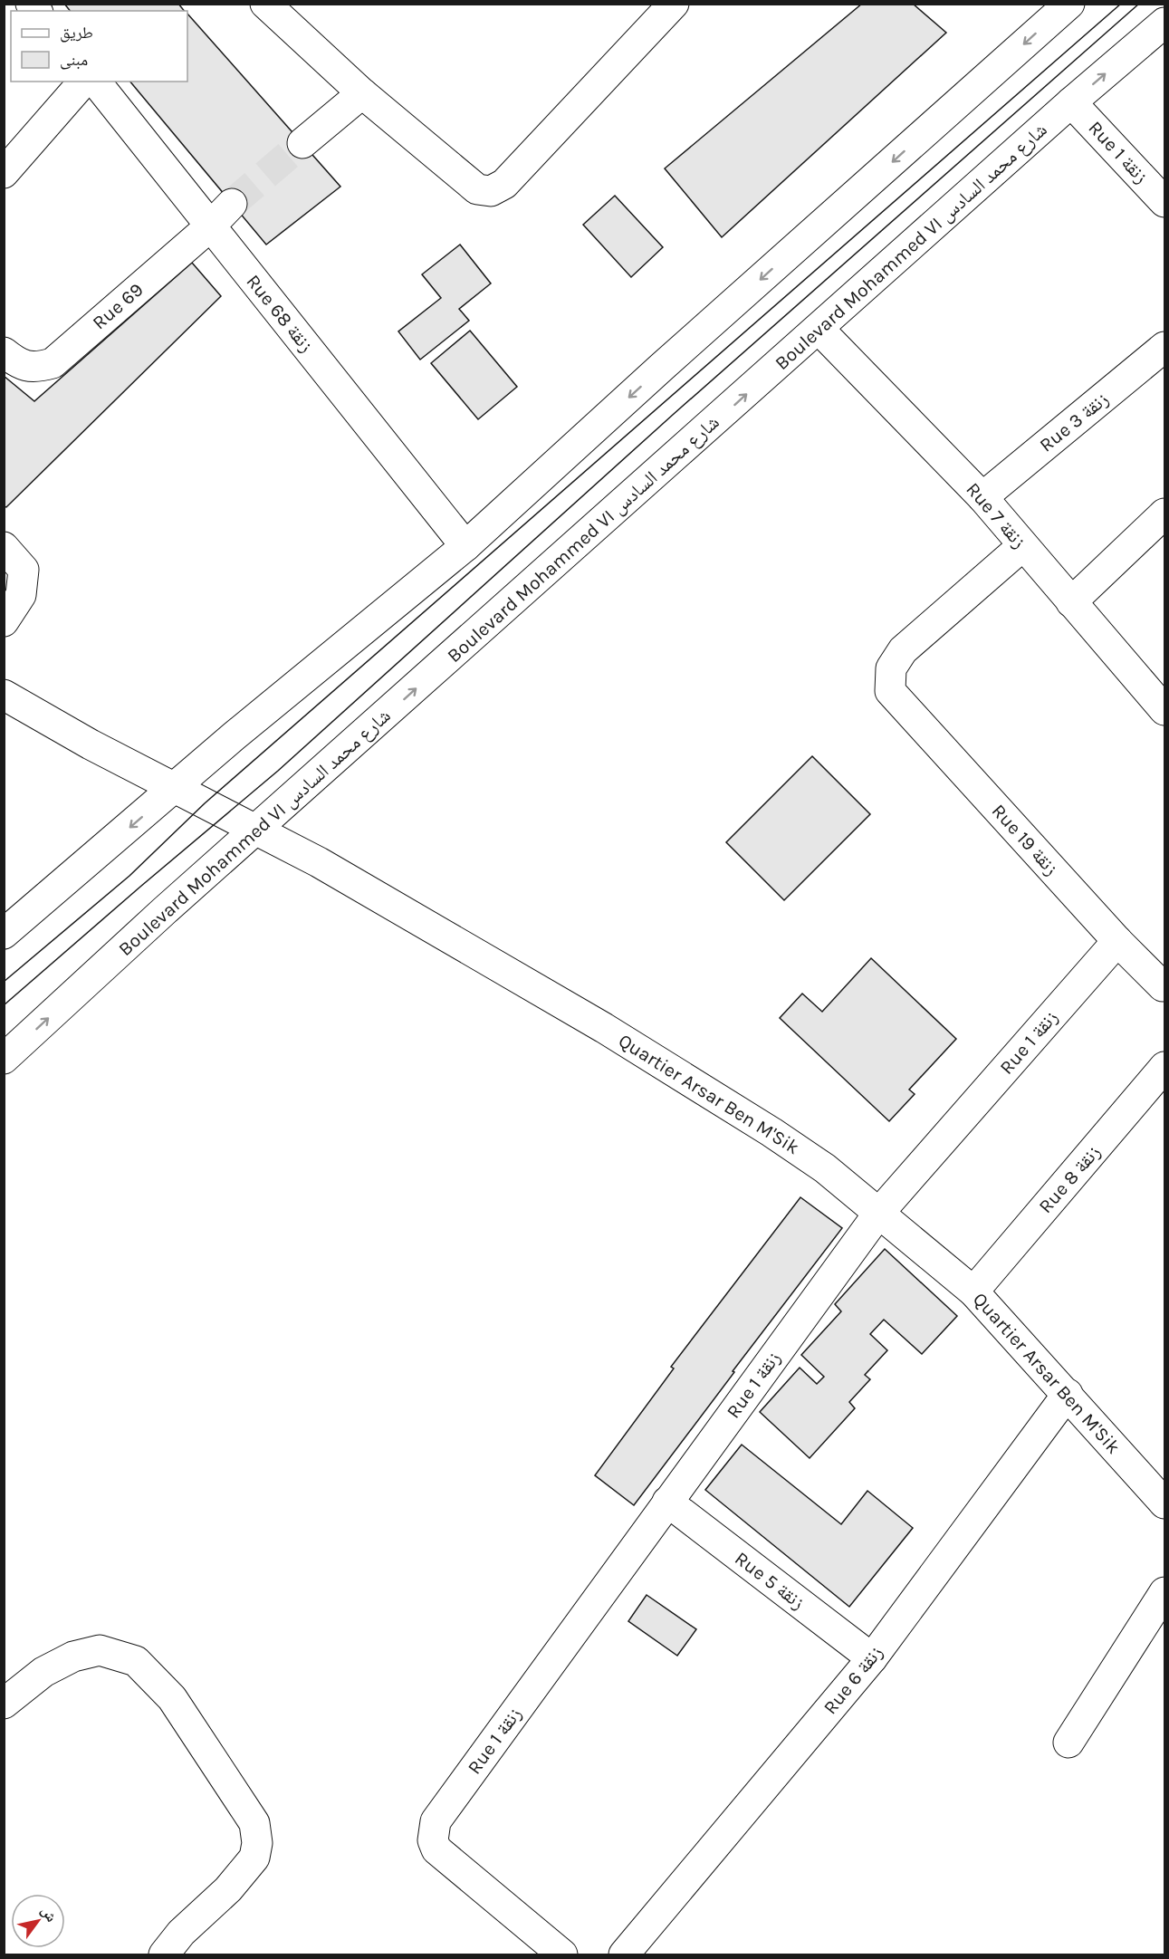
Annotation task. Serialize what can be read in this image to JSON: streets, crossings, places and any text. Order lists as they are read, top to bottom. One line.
{"streets":{"street":["Rue 1 زنقة","Boulevard Mohammed VI شارع محمد السادس","Rue 69","Rue 68 زنقة","Rue 3 زنقة","Rue 7 زنقة","Rue 19 زنقة","Quartier Arsar Ben M'Sik","Rue 8 زنقة","Rue 5 زنقة","Rue 6 زنقة"]},"crossings":[["Rue 1 زنقة","Boulevard Mohammed VI شارع محمد السادس"],["Rue 1 زنقة","Rue 19 زنقة"],["Rue 1 زنقة","Quartier Arsar Ben M'Sik"],["Rue 1 زنقة","Rue 5 زنقة"],["Boulevard Mohammed VI شارع محمد السادس","Rue 7 زنقة"],["Boulevard Mohammed VI شارع محمد السادس","Quartier Arsar Ben M'Sik"],["Rue 69","Rue 68 زنقة"],["Rue 3 زنقة","Rue 7 زنقة"],["Rue 7 زنقة","Rue 19 زنقة"],["Quartier Arsar Ben M'Sik","Rue 8 زنقة"],["Quartier Arsar Ben M'Sik","Rue 6 زنقة"],["Rue 5 زنقة","Rue 6 زنقة"]],"legend":["طريق","مبنى"],"north":"top right"}
